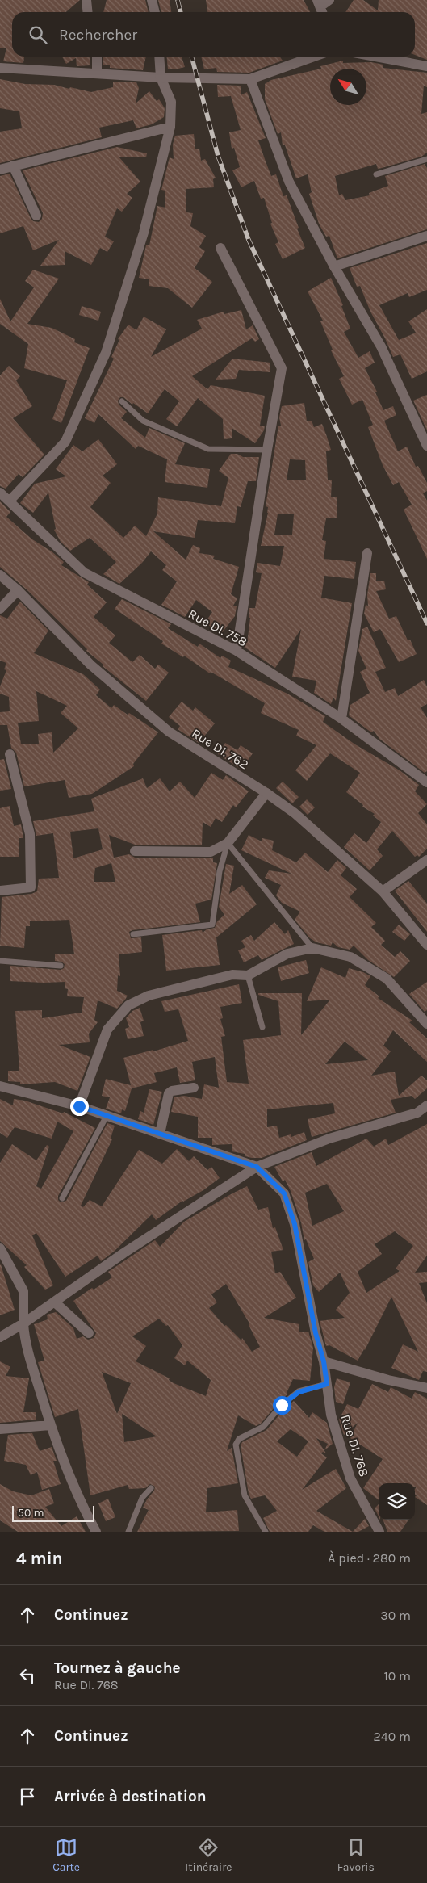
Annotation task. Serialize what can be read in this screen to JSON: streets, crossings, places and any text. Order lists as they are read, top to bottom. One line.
{"streets":{"street":["Rue DI. 758","Rue DI. 762","Rue DI. 768"]},"scale_bar":"50 m","north":"top left","page":{"search":"Rechercher","scale":"50 m","heading":["4 min","À pied · 280 m"],"list":[["Continuez","30 m"],["Tournez à gauche","Rue DI. 768","10 m"],["Continuez","240 m"],"Arrivée à destination"],"nav":["Carte","Itinéraire","Favoris"]}}
